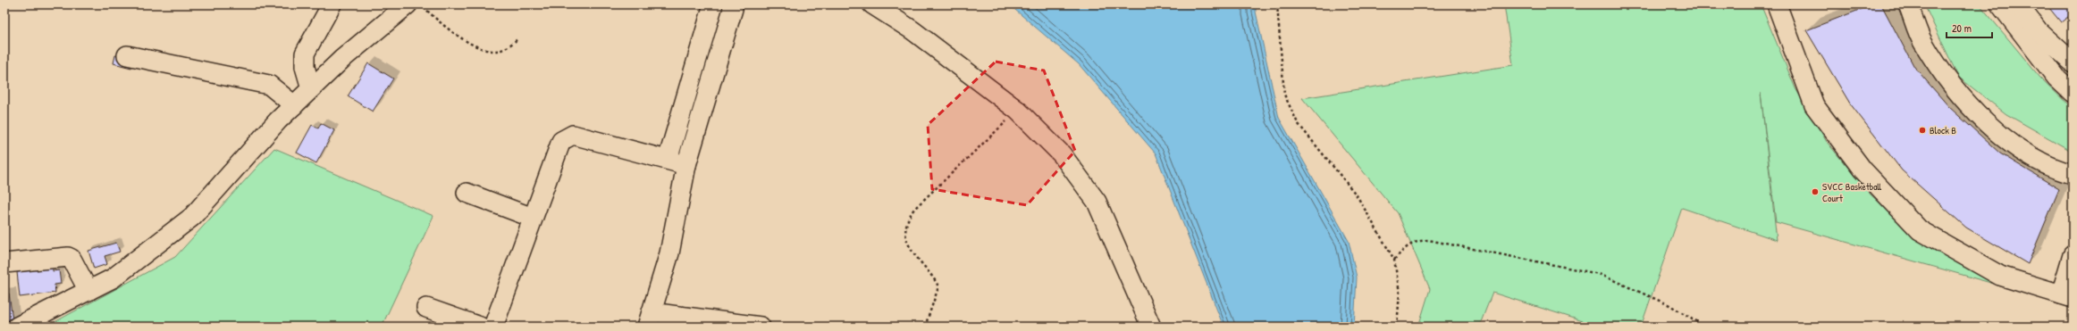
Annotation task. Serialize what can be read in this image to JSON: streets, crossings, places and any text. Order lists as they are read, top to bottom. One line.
{"places":["Block B","SVCC Basketball Court"],"scale_bar":"20 m"}
